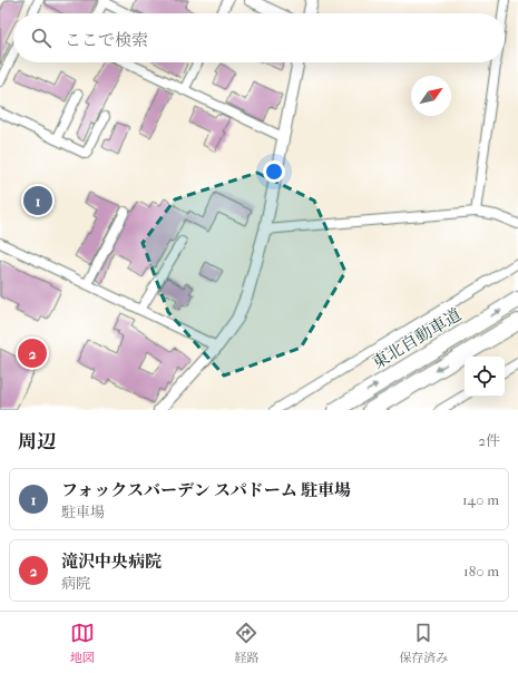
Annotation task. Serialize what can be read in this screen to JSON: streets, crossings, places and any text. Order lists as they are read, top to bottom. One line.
{"streets":{"highway":["東北自動車道"]},"north":"top right","page":{"search":"ここで検索","pins":["1","2"],"heading":["周辺","2件"],"list":[{"mark":"1","name":"フォックスバーデン スパドーム 駐車場","note":"駐車場","value":"140 m"},{"mark":"2","name":"滝沢中央病院","note":"病院","value":"180 m"}],"nav":["地図","経路","保存済み"]}}
